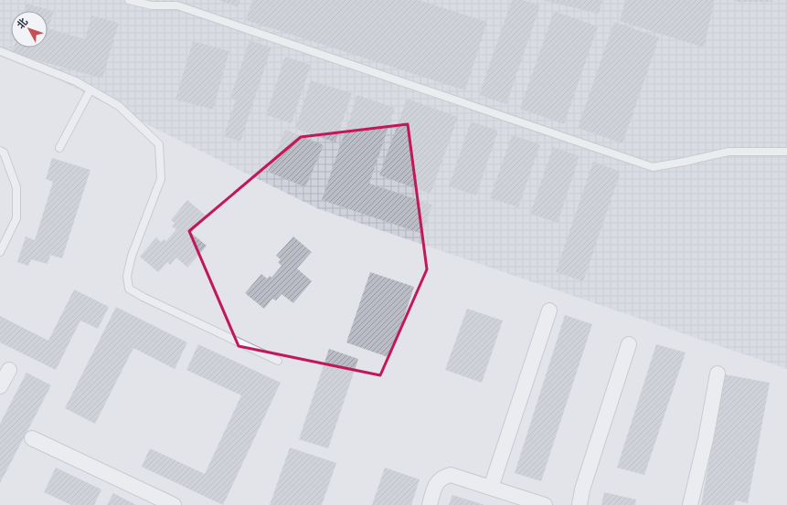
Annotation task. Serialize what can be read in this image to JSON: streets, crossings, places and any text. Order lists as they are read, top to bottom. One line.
{"north":"top left"}
